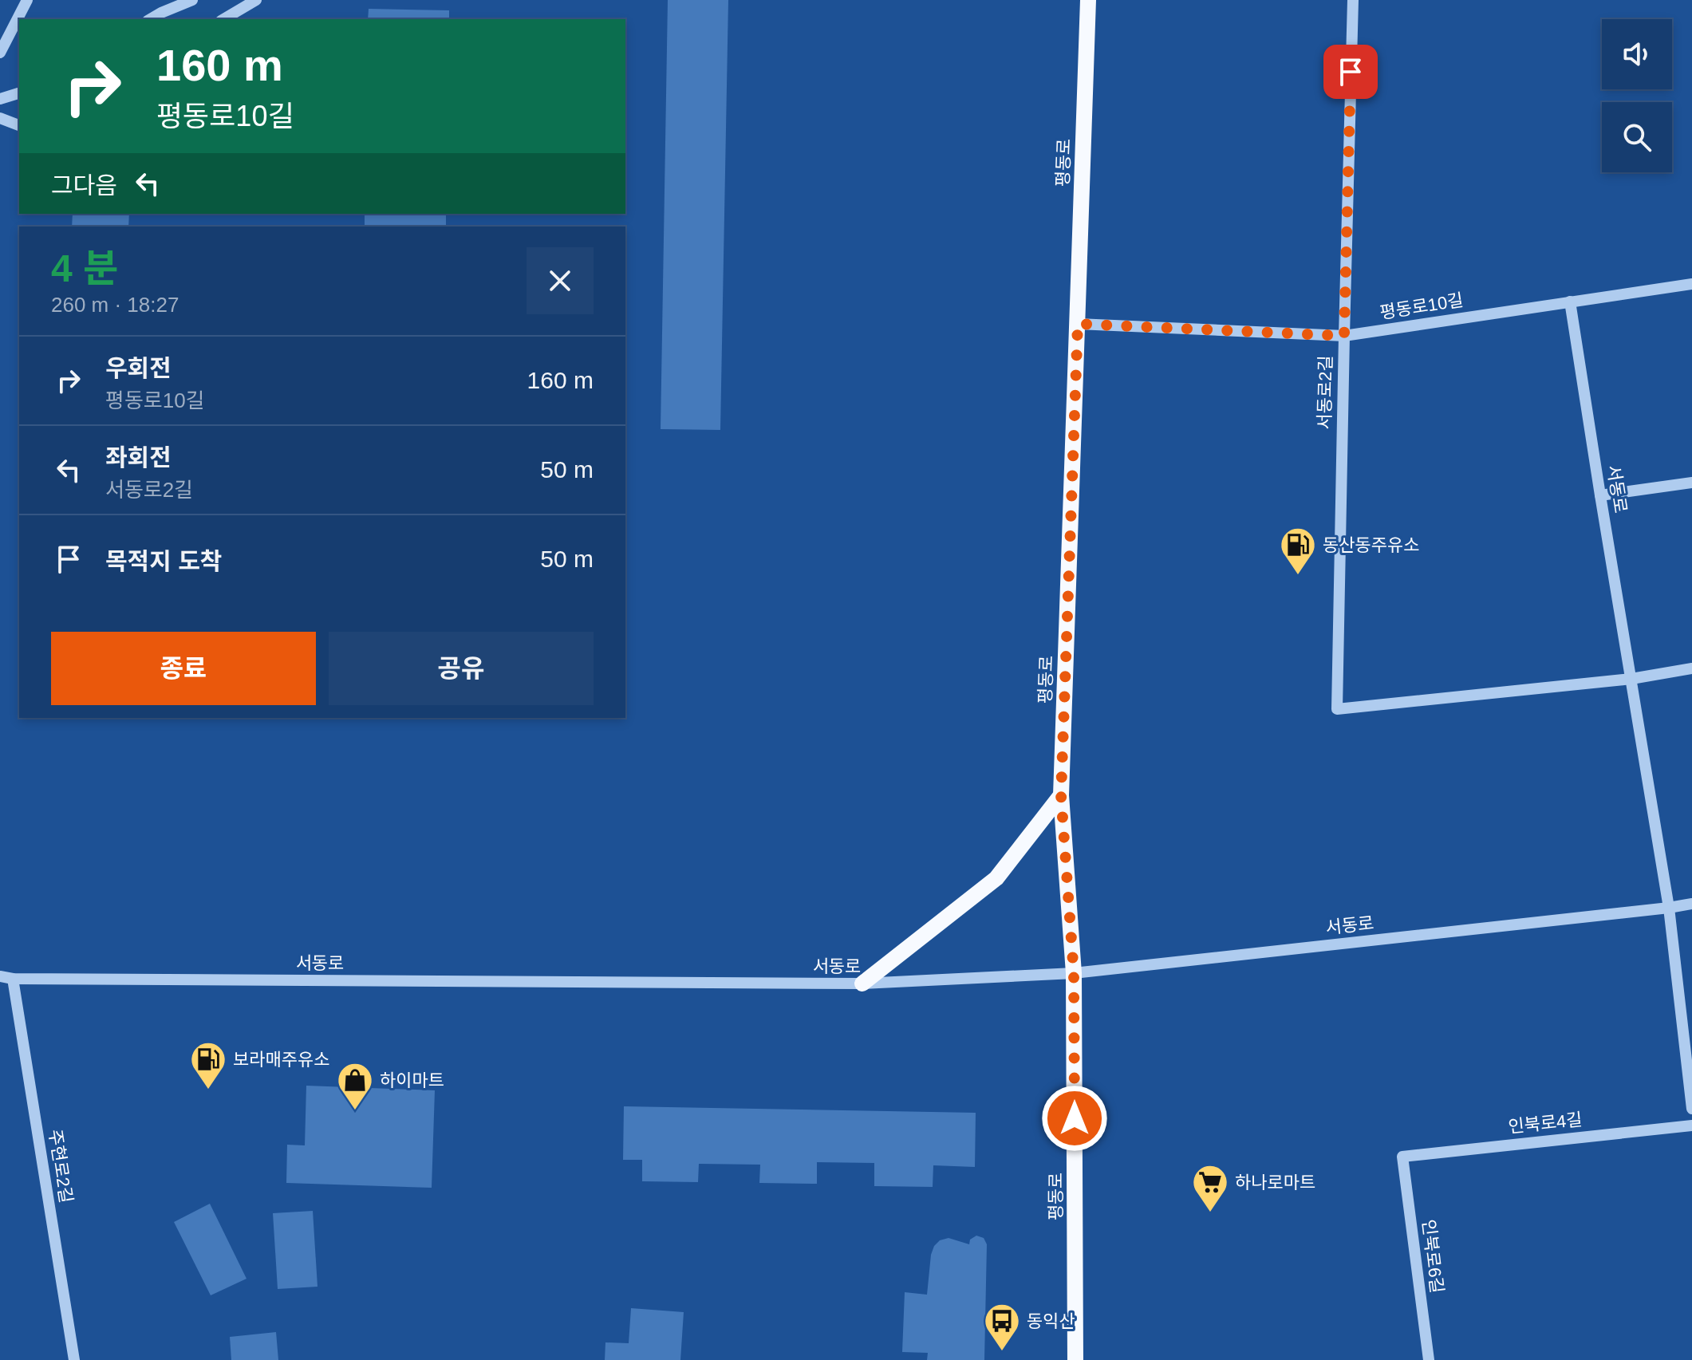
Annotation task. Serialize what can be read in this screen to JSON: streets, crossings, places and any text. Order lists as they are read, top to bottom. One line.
{"streets":{"main road":["평동로"],"street":["평동로10길","서동로2길","서동로","인북로4길","주현로2길","인북로6길"]},"crossings":[["평동로","평동로10길"],["평동로","서동로"],["평동로10길","서동로2길"],["평동로10길","서동로"],["서동로2길","서동로"],["서동로","주현로2길"],["인북로4길","인북로6길"]],"places":{"fuel station":["동산동주유소","보라매주유소"],"shop":["하이마트"],"supermarket":["하나로마트"],"bus stop":["동익산"]},"page":{"turn":["160 m","평동로10길"],"then":"그다음","heading":["4 분","260 m · 18:27"],"list":[{"name":"우회전","note":"평동로10길","value":"160 m"},{"name":"좌회전","note":"서동로2길","value":"50 m"},{"name":"목적지 도착","value":"50 m"}],"buttons":["종료","공유"]}}
